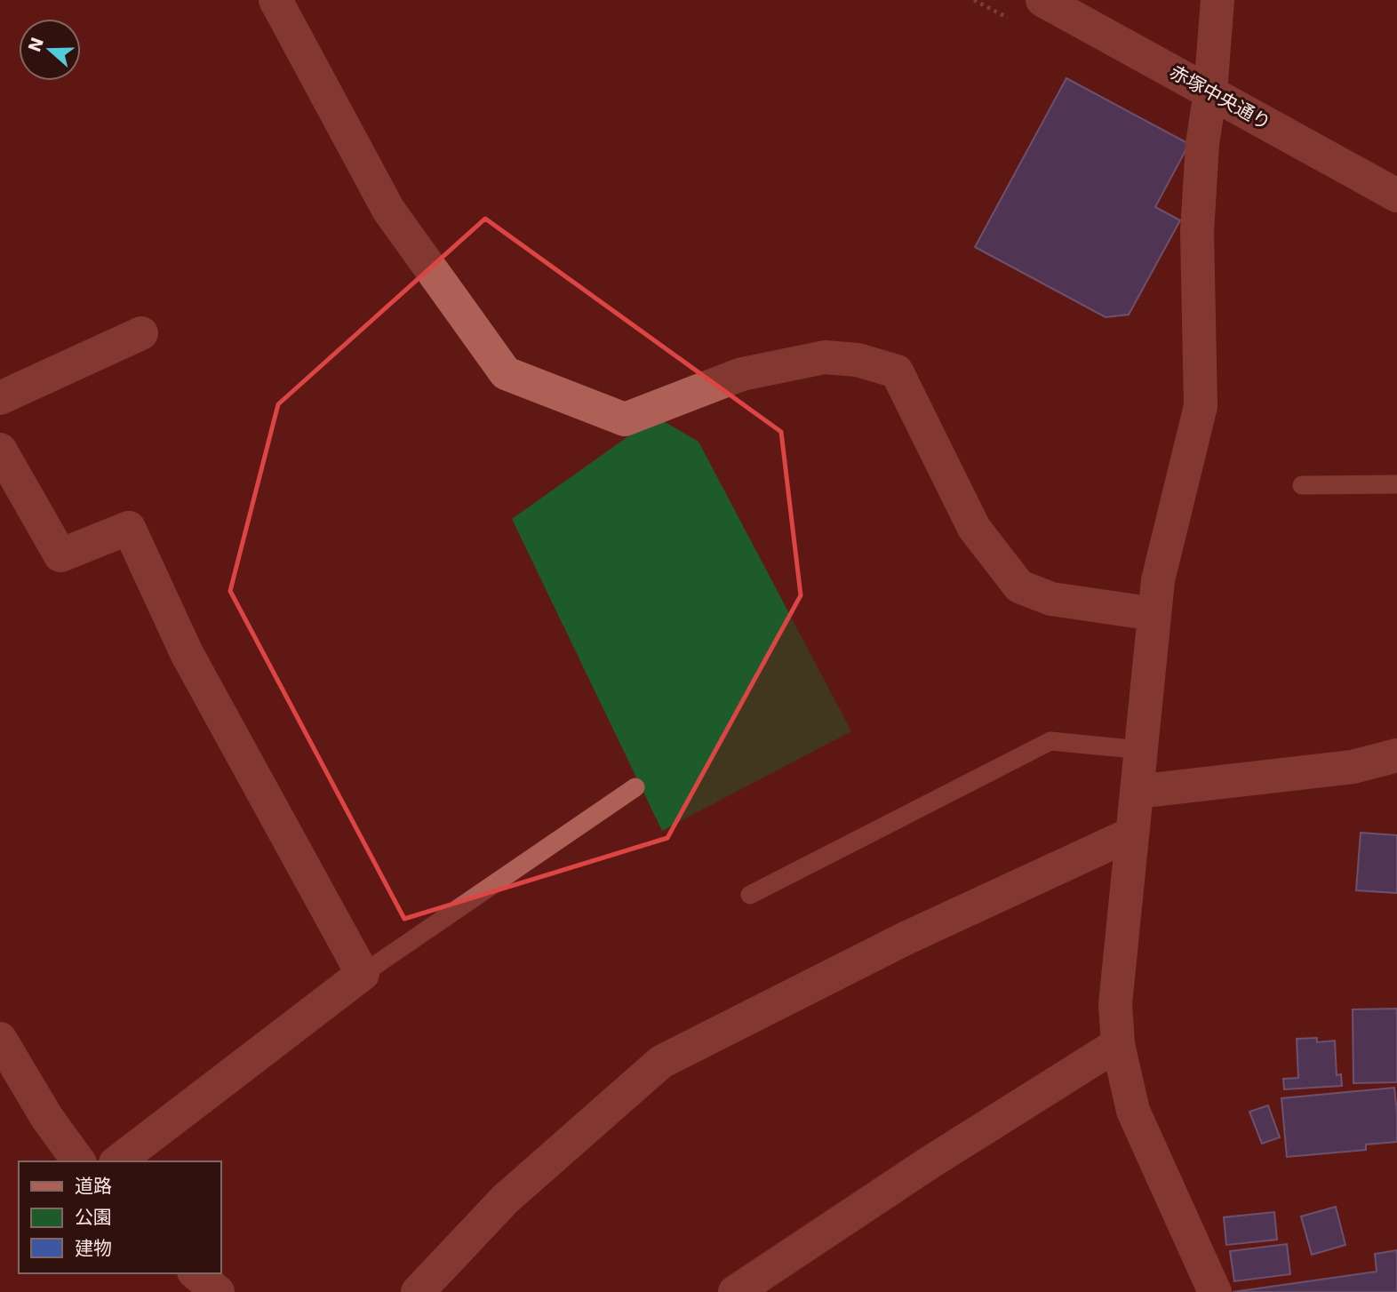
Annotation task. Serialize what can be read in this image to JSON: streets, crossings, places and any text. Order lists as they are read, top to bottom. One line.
{"streets":{"street":["赤塚中央通り"]},"legend":["道路","公園","建物"],"north":"left"}
